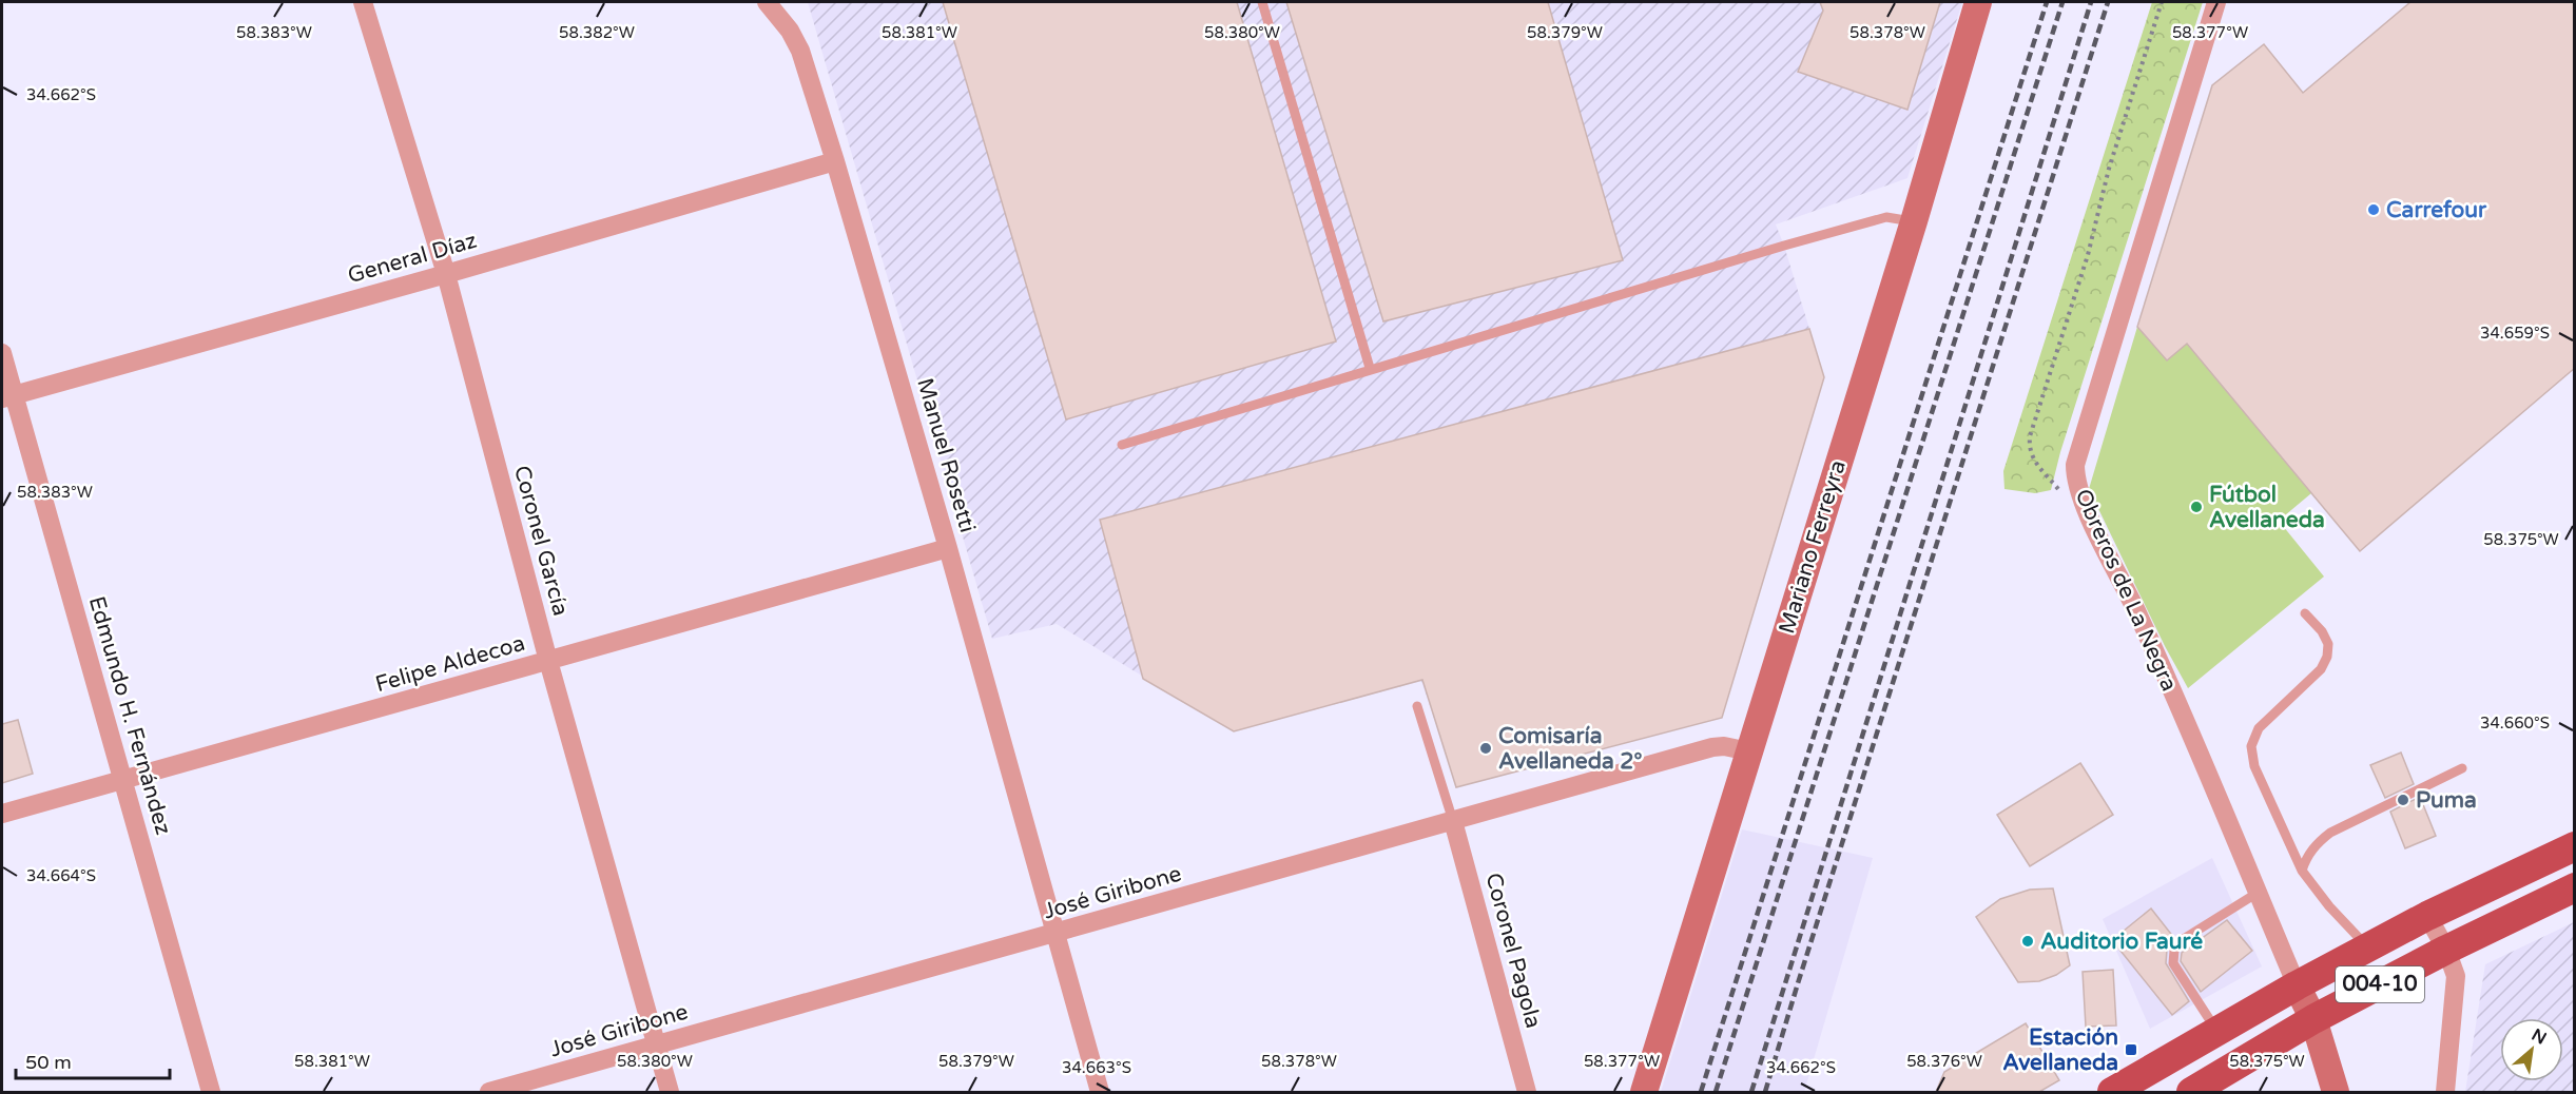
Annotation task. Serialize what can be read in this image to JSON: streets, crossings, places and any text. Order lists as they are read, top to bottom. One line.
{"streets":{"main road":["004-10"],"street":["General Díaz","Manuel Rosetti","Coronel García","Mariano Ferreyra","Obreros de La Negra","Felipe Aldecoa","Edmundo H. Fernández","José Giribone","Coronel Pagola"]},"crossings":[["General Díaz","Manuel Rosetti"],["General Díaz","Coronel García"],["General Díaz","Edmundo H. Fernández"],["Manuel Rosetti","Felipe Aldecoa"],["Manuel Rosetti","José Giribone"],["Coronel García","Felipe Aldecoa"],["Coronel García","José Giribone"],["Mariano Ferreyra","José Giribone"],["Obreros de La Negra","004-10"],["Felipe Aldecoa","Edmundo H. Fernández"],["José Giribone","Coronel Pagola"]],"places":{"other":["Carrefour","Fútbol Avellaneda","Comisaría Avellaneda 2°","Puma","Auditorio Fauré"],"transit":["Estación Avellaneda"]},"scale_bar":"50 m","north":"top right","coordinates":["58.383°W","58.382°W","58.381°W","58.380°W","58.379°W","58.378°W","58.377°W","34.662°S","34.659°S","58.375°W","34.660°S","34.664°S","58.376°W","34.663°S"]}
